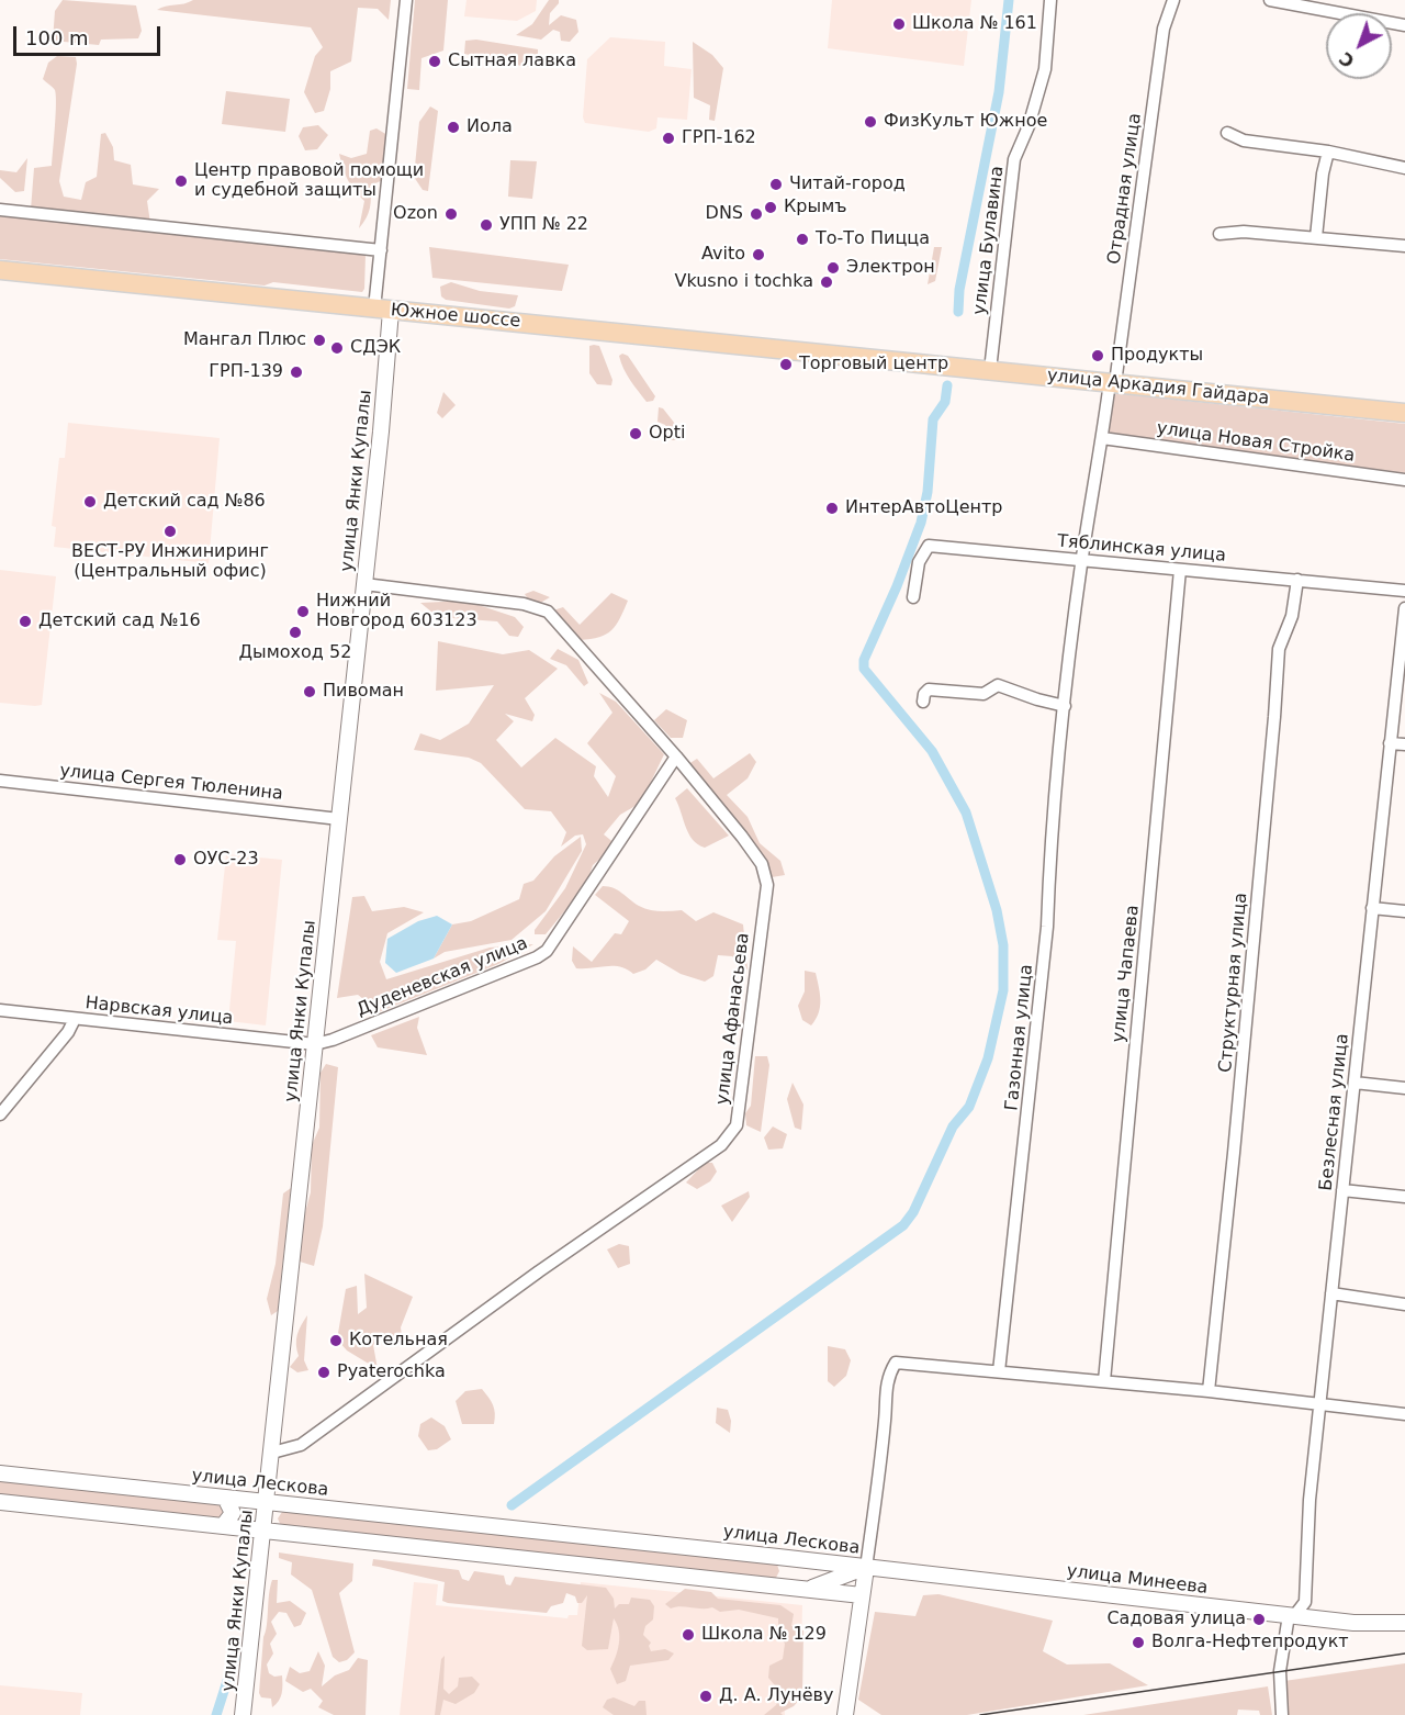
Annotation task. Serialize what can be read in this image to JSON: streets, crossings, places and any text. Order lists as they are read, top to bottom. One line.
{"streets":{"main road":["Южное шоссе","улица Аркадия Гайдара","улица Янки Купалы","улица Лескова","улица Минеева"],"street":["Отрадная улица","улица Булавина","улица Новая Стройка","Тяблинская улица","улица Сергея Тюленина","улица Чапаева","Дуденевская улица","Структурная улица","Нарвская улица","улица Афанасьева","Газонная улица","Безлесная улица"]},"crossings":[["Отрадная улица","улица Аркадия Гайдара"],["Отрадная улица","Газонная улица"],["улица Булавина","улица Аркадия Гайдара"],["Южное шоссе","улица Аркадия Гайдара"],["Южное шоссе","улица Янки Купалы"],["улица Аркадия Гайдара","Газонная улица"],["улица Новая Стройка","Газонная улица"],["улица Янки Купалы","улица Сергея Тюленина"],["улица Янки Купалы","Дуденевская улица"],["улица Янки Купалы","Нарвская улица"],["улица Янки Купалы","улица Афанасьева"],["улица Янки Купалы","улица Лескова"],["Тяблинская улица","улица Чапаева"],["Тяблинская улица","Структурная улица"],["Тяблинская улица","Газонная улица"],["Дуденевская улица","Нарвская улица"],["Дуденевская улица","улица Афанасьева"],["Безлесная улица","улица Минеева"],["улица Лескова","улица Минеева"]],"places":["Школа № 161","Сытная лавка","ФизКульт Южное","Иола","ГРП-162","Центр правовой помощи и судебной защиты","Читай-город","Крымъ","Ozon","DNS","УПП № 22","То-То Пицца","Avito","Электрон","Vkusno i tochka","Мангал Плюс","СДЭК","Продукты","Торговый центр","ГРП-139","Opti","Детский сад №86","ИнтерАвтоЦентр","ВЕСТ-РУ Инжиниринг (Центральный офис)","Нижний Новгород 603123","Детский сад №16","Дымоход 52","Пивоман","ОУС-23","Котельная","Pyaterochka","Садовая улица","Школа № 129","Волга-Нефтепродукт","Д. А. Лунёву"],"scale_bar":"100 m","north":"bottom left"}
